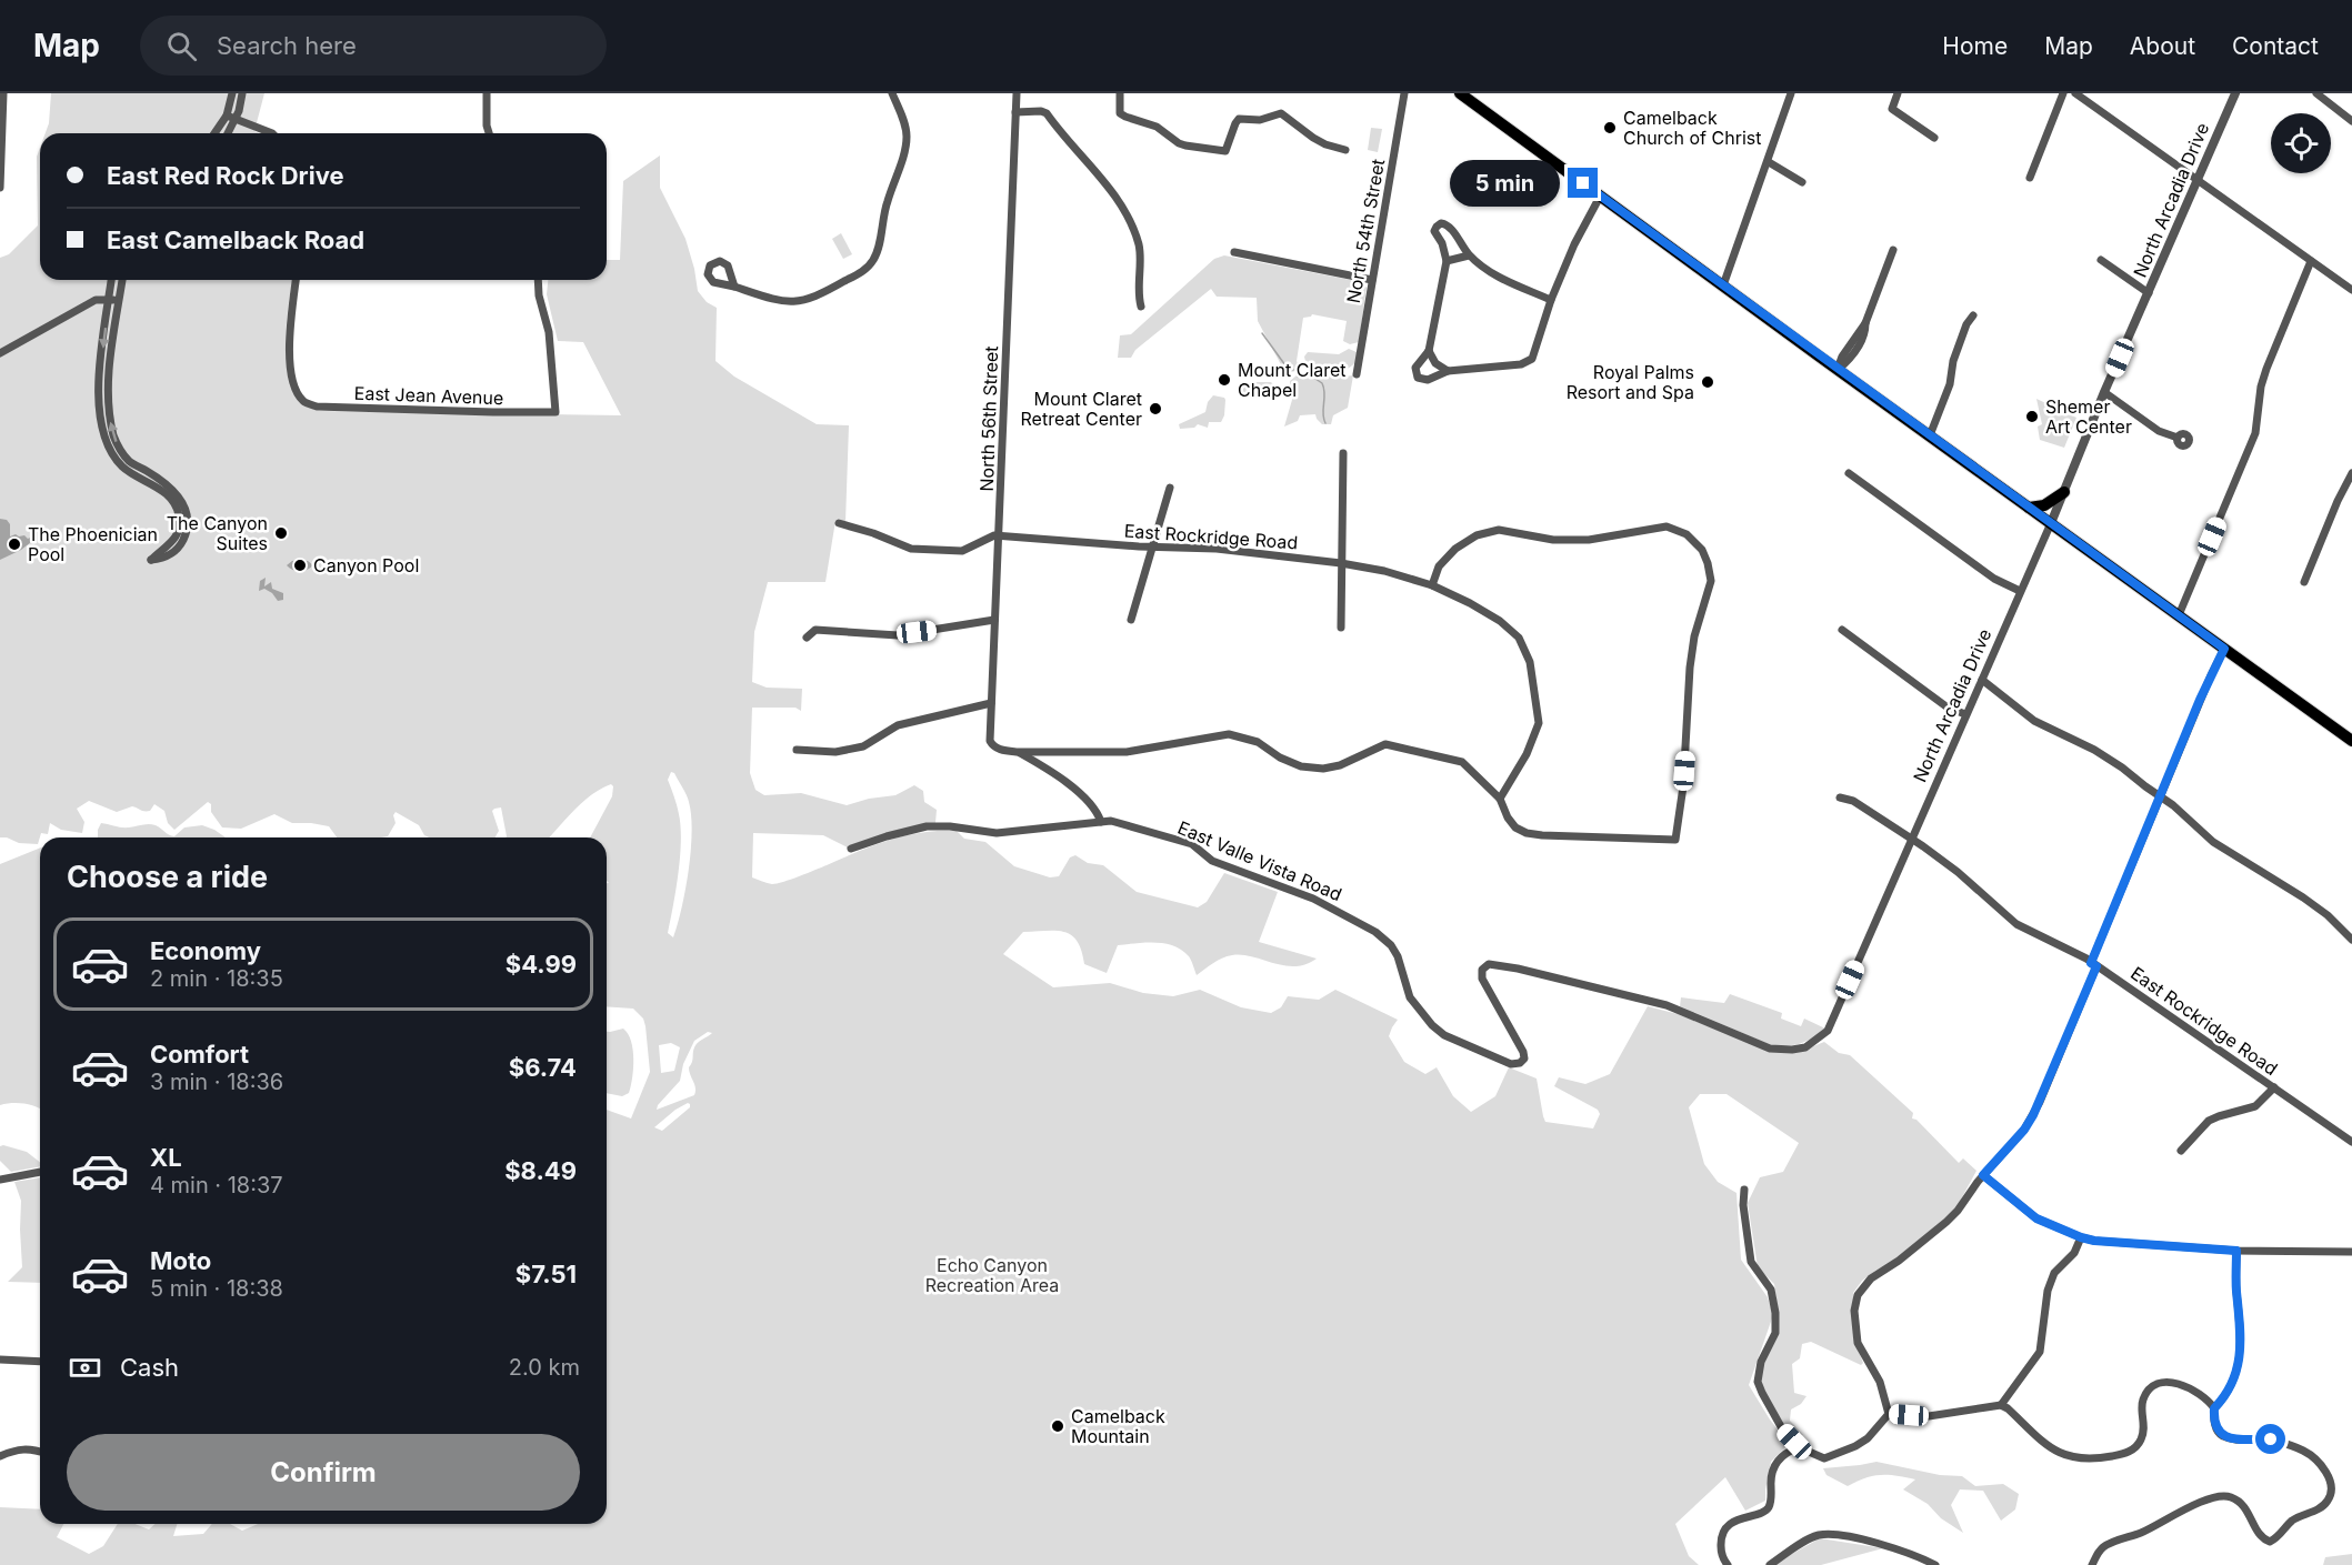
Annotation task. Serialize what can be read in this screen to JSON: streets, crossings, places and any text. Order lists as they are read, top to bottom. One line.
{"streets":{"street":["North Arcadia Drive","North 54th Street","East Jean Avenue","North 56th Street","East Rockridge Road","East Valle Vista Road"]},"crossings":[["North Arcadia Drive","East Rockridge Road"],["North Arcadia Drive","East Valle Vista Road"],["North 56th Street","East Rockridge Road"]],"parks":["Echo Canyon Recreation Area"],"places":["Camelback Church of Christ","Mount Claret Chapel","Royal Palms Resort and Spa","Mount Claret Retreat Center","Shemer Art Center","The Canyon Suites","The Phoenician Pool","Canyon Pool","Camelback Mountain"],"page":{"header":"Map","search":"Search here","nav":["Home","Map","About","Contact"],"banner":["East Red Rock Drive","East Camelback Road"],"bubble":"5 min","heading":"Choose a ride","list":[{"name":"Economy","note":"2 min · 18:35","value":"$4.99"},{"name":"Comfort","note":"3 min · 18:36","value":"$6.74"},{"name":"XL","note":"4 min · 18:37","value":"$8.49"},{"name":"Moto","note":"5 min · 18:38","value":"$7.51"}],"pay":["Cash","2.0 km"],"buttons":"Confirm"}}
